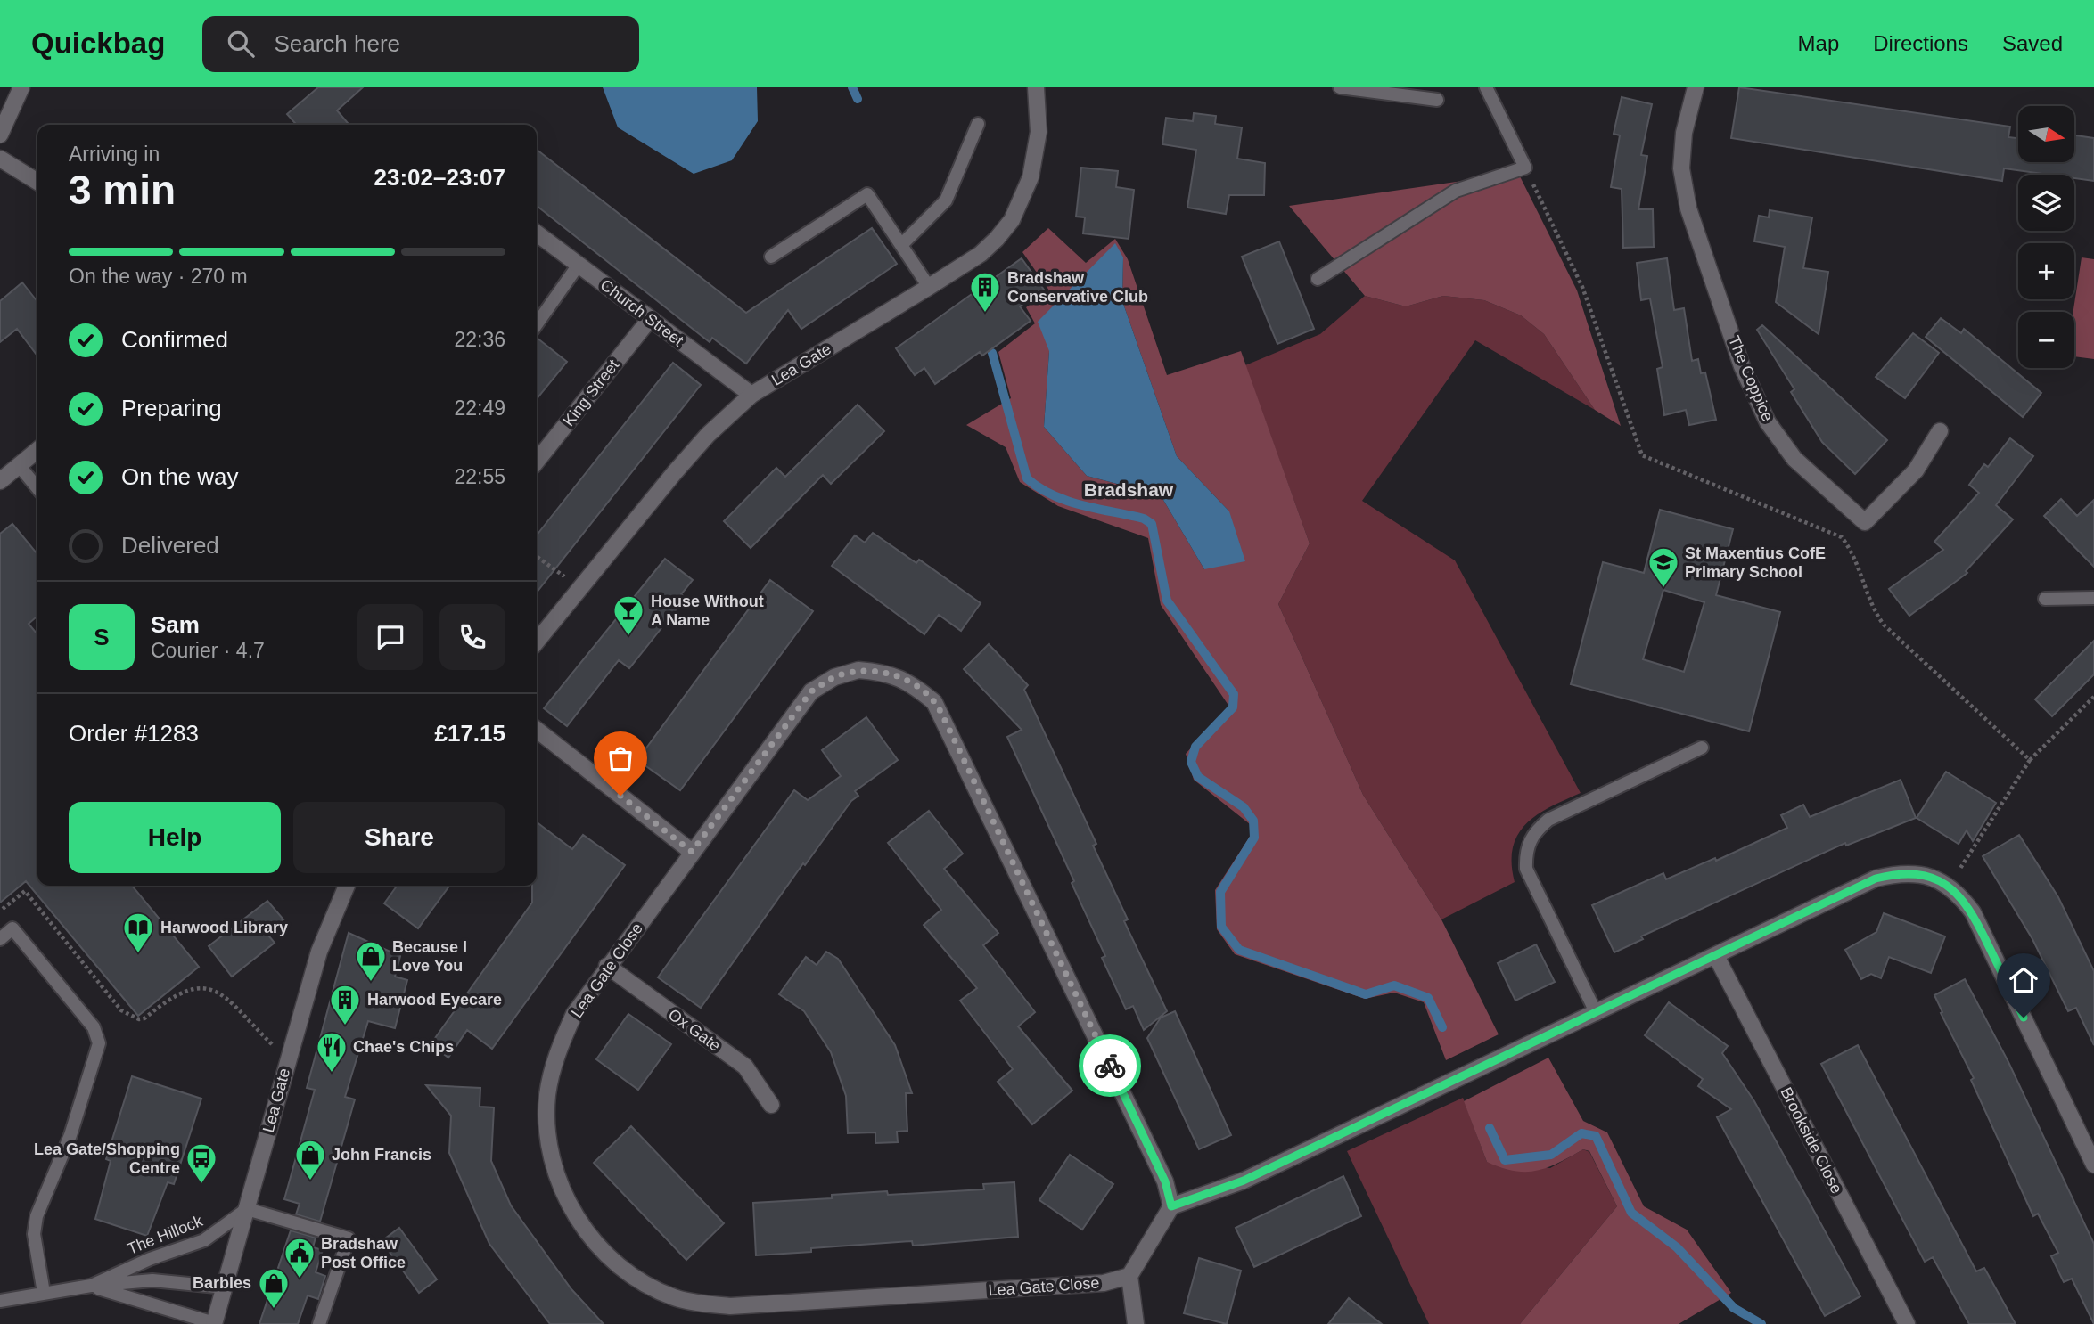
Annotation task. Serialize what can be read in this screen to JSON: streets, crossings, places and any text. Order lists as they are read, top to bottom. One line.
{"streets":{"street":["Church Street","Lea Gate","The Coppice","King Street","Lea Gate Close","Ox Gate","Brookside Close"],"lane":["The Hillock"]},"crossings":[["Church Street","Lea Gate"],["Church Street","King Street"],["Lea Gate","The Hillock"],["Lea Gate Close","Ox Gate"]],"districts":["Bradshaw"],"places":{"building":["Bradshaw Conservative Club","Harwood Eyecare"],"school or university":["St Maxentius CofE Primary School"],"bar":["House Without A Name"],"library":["Harwood Library"],"shop":["Because I Love You","John Francis","Barbies"],"restaurant":["Chae's Chips"],"bus stop":["Lea Gate/Shopping Centre"],"public building":["Bradshaw Post Office"]},"north":"right","page":{"header":"Quickbag","search":"Search here","nav":["Map","Directions","Saved"],"map_buttons":["+","−"],"heading":["3 min","Arriving in","23:02–23:07"],"panel":["Sam","Courier · 4.7","Order #1283","£17.15"],"bar":"On the way · 270 m","list":[["Confirmed","22:36"],["Preparing","22:49"],["On the way","22:55"],"Delivered"],"round":"S","buttons":["Help","Share"]}}
